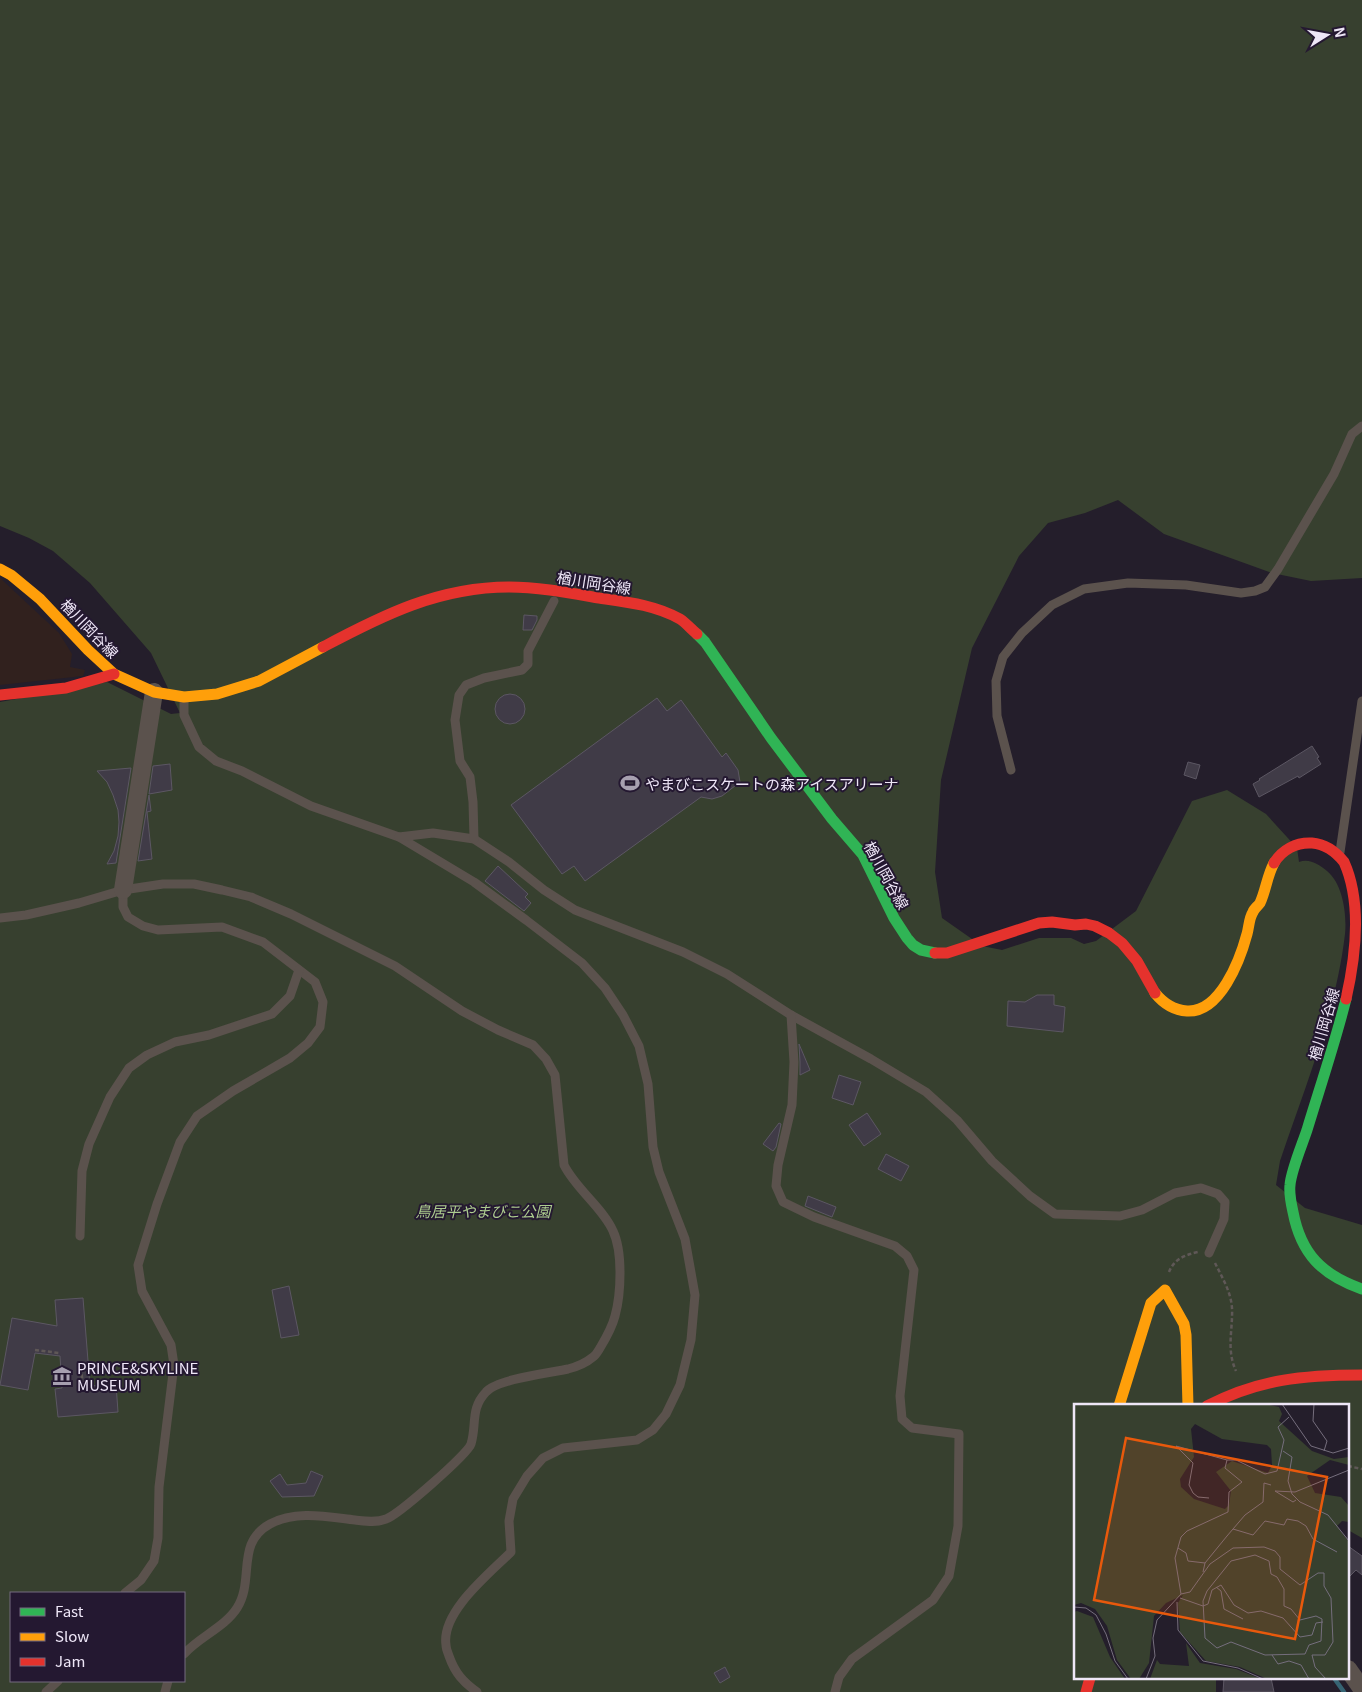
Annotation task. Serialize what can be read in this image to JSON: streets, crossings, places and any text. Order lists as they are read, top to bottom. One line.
{"streets":{"main road":["楢川岡谷線"]},"parks":["鳥居平やまびこ公園"],"places":{"sports":["やまびこスケートの森アイスアリーナ"],"museum":["PRINCE&SKYLINE MUSEUM"]},"legend":["Fast","Slow","Jam"],"north":"right"}
